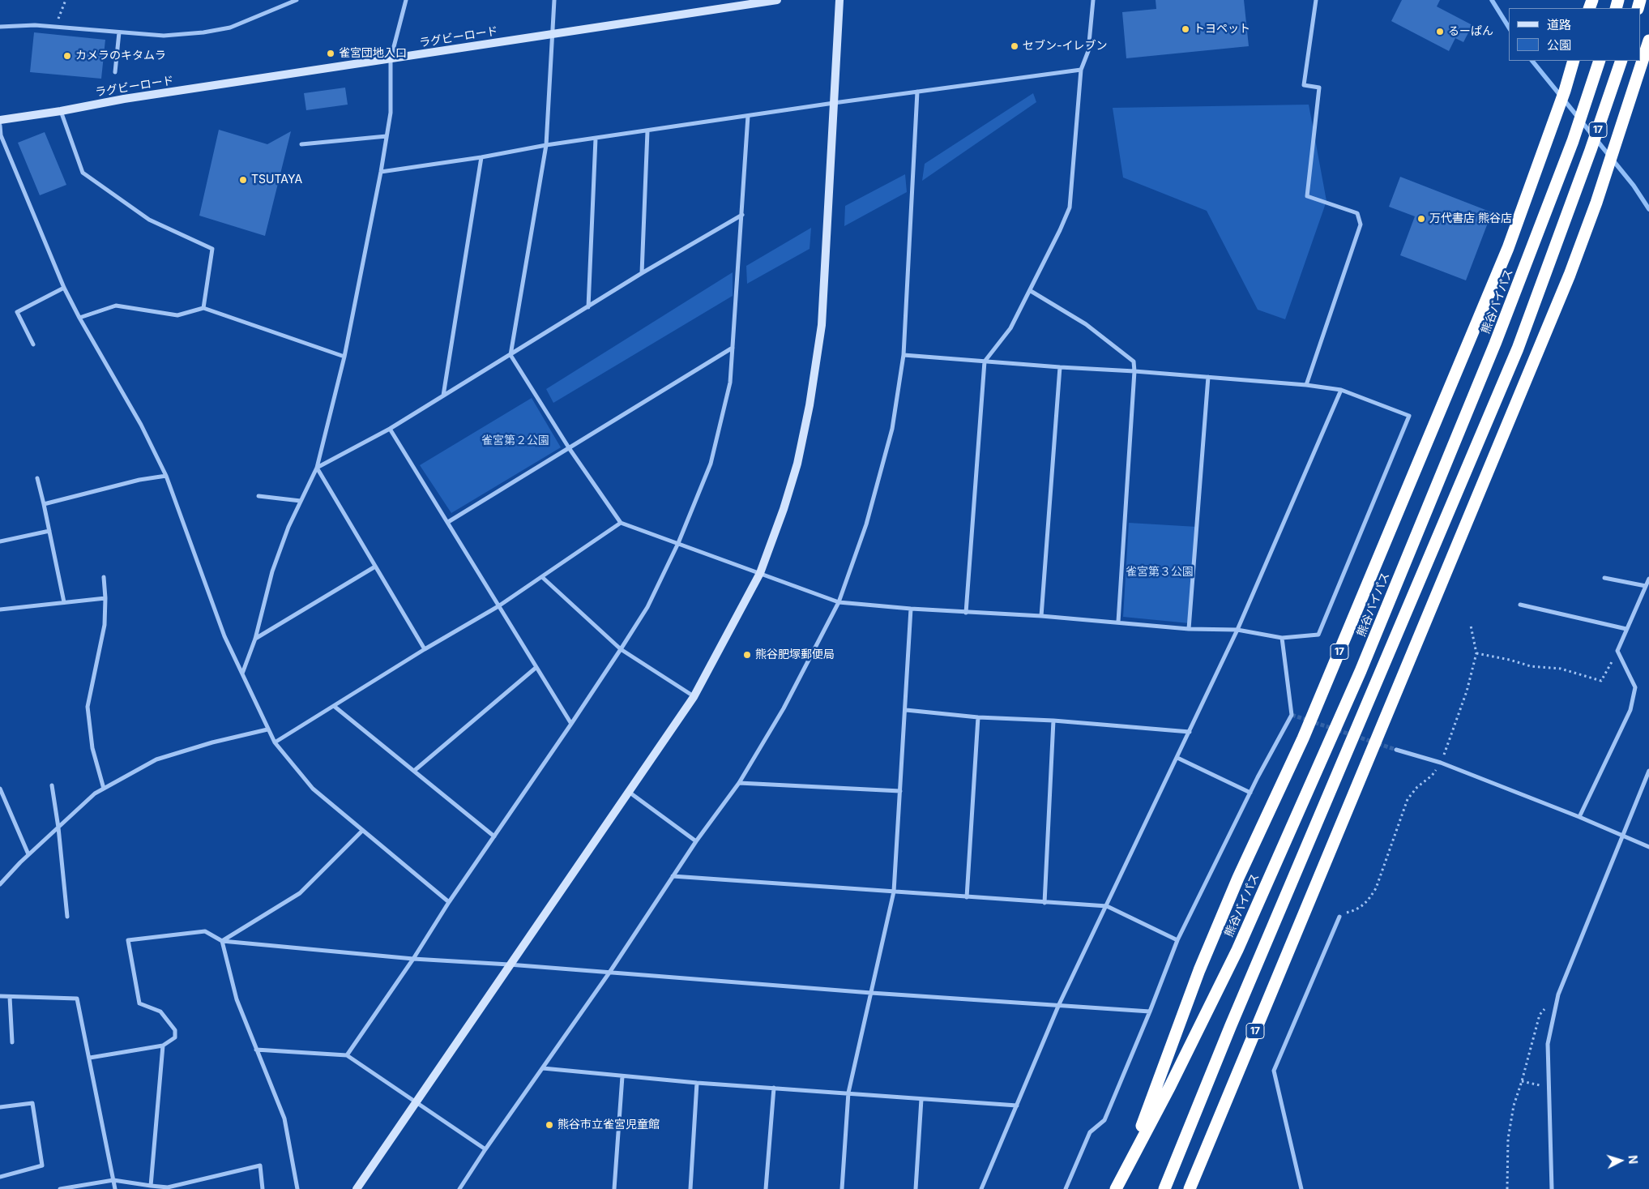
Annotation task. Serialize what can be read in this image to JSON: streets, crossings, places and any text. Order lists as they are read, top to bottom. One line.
{"streets":{"highway":["17","熊谷バイパス"],"street":["ラグビーロード"]},"crossings":[["17","熊谷バイパス"]],"parks":["雀宮第２公園","雀宮第３公園"],"places":["トヨペット","るーぱん","セブン-イレブン","雀宮団地入口","カメラのキタムラ","TSUTAYA","万代書店 熊谷店","熊谷肥塚郵便局","熊谷市立雀宮児童館"],"legend":["道路","公園"],"north":"right"}
